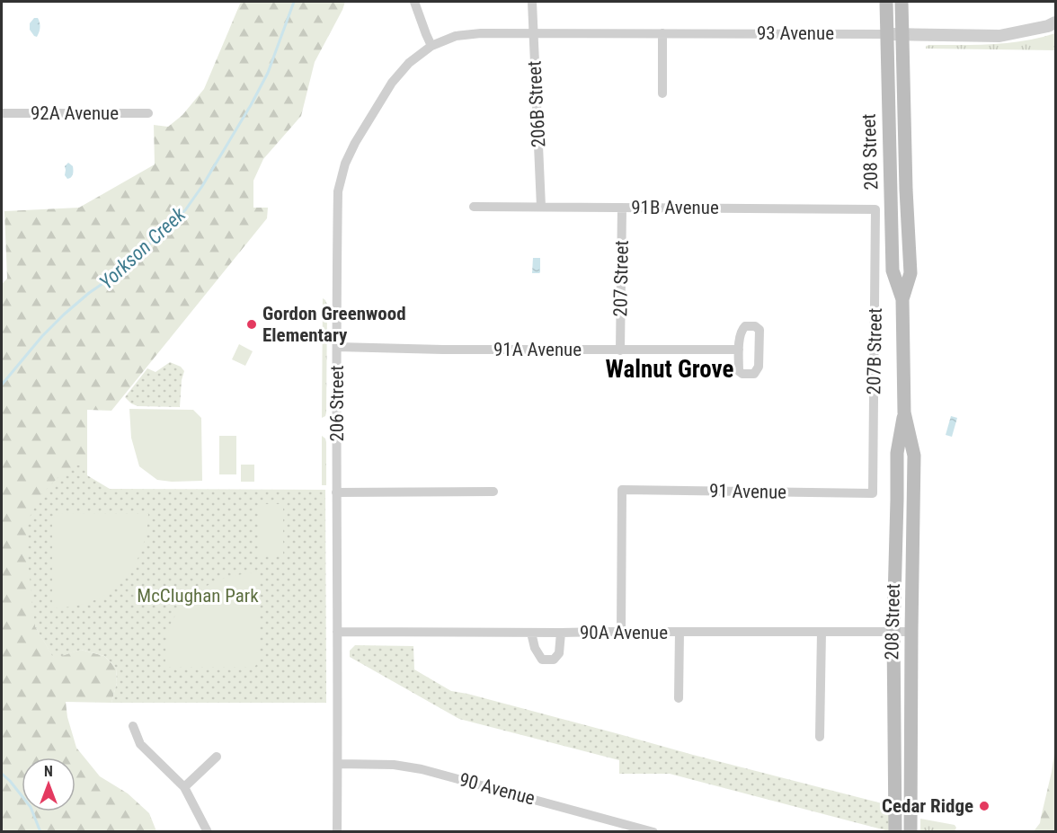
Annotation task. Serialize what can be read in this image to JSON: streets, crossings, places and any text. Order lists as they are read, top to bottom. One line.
{"streets":{"main road":["208 Street"],"street":["93 Avenue","206B Street","92A Avenue","91B Avenue","207 Street","91A Avenue","207B Street","206 Street","91 Avenue","90A Avenue","90 Avenue"]},"crossings":[["93 Avenue","206B Street"],["93 Avenue","208 Street"],["93 Avenue","206 Street"],["206B Street","91B Avenue"],["206B Street","206 Street"],["208 Street","90A Avenue"],["91B Avenue","207 Street"],["91B Avenue","207B Street"],["207 Street","91A Avenue"],["91A Avenue","206 Street"],["207B Street","91 Avenue"],["206 Street","90A Avenue"],["206 Street","90 Avenue"],["91 Avenue","90A Avenue"]],"districts":["Walnut Grove"],"water":["Yorkson Creek"],"parks":["McClughan Park"],"places":["Gordon Greenwood Elementary","Cedar Ridge"],"north":"top"}
